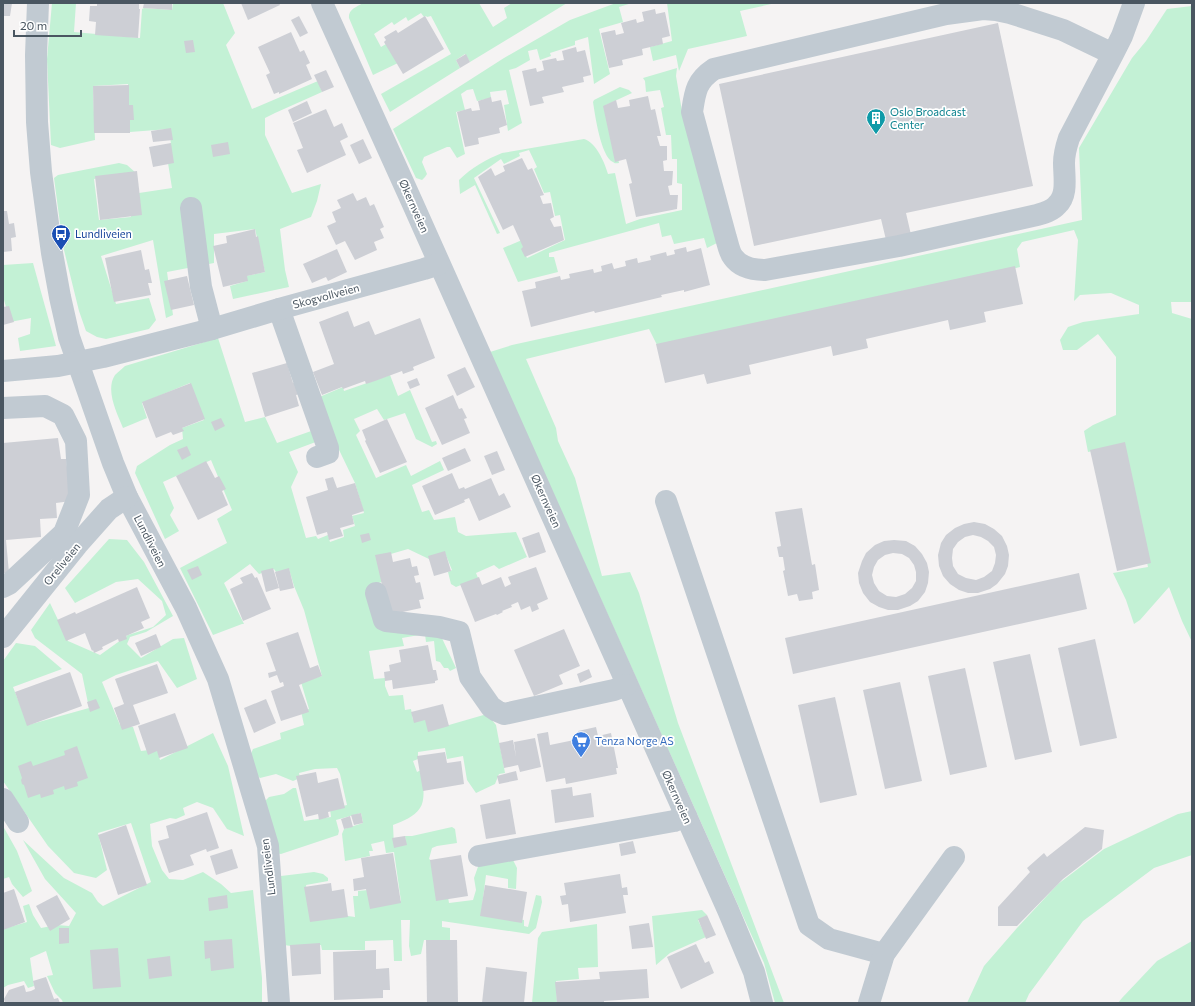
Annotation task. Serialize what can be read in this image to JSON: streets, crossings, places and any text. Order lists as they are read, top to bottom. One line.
{"streets":{"street":["Økernveien","Skogvollveien","Lundliveien","Oreliveien"]},"crossings":[["Økernveien","Skogvollveien"],["Skogvollveien","Lundliveien"],["Lundliveien","Oreliveien"]],"places":{"building":["Oslo Broadcast Center"],"bus stop":["Lundliveien"],"supermarket":["Tenza Norge AS"]},"scale_bar":"20 m"}
